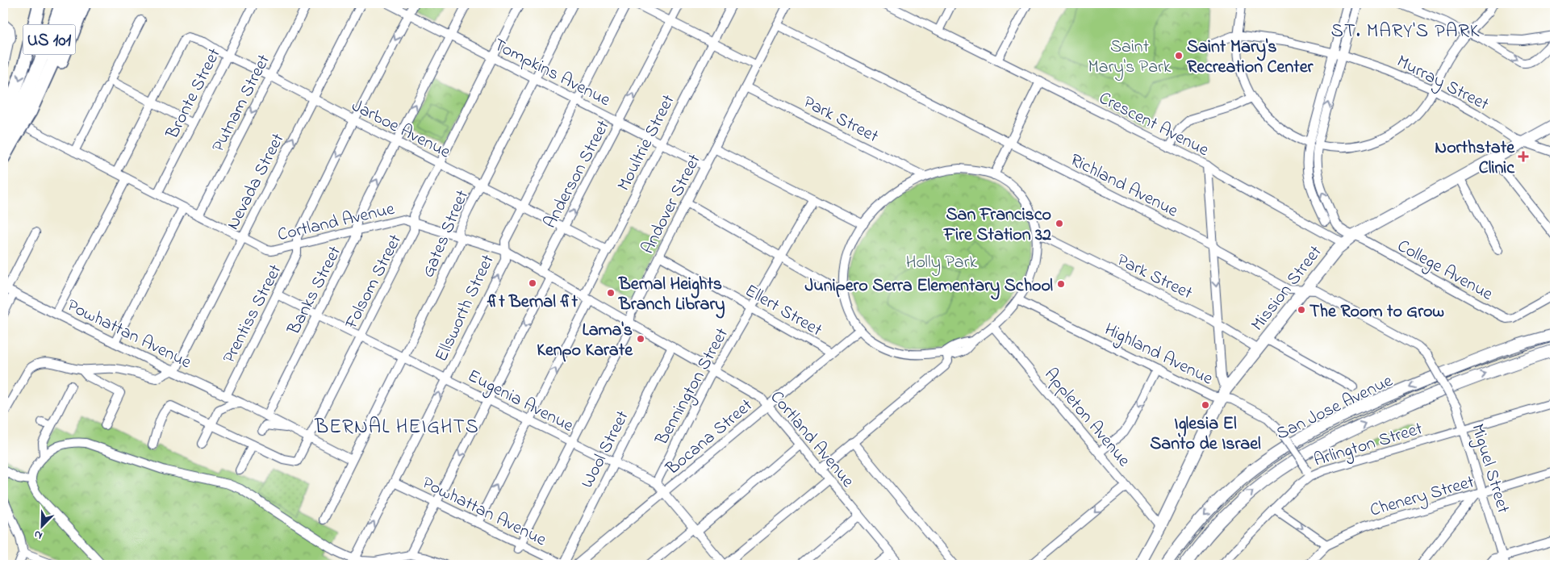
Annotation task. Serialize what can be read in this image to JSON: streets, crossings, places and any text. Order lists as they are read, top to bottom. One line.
{"streets":{"highway":["US 101"],"main road":["Mission Street","San Jose Avenue"],"street":["Tompkins Avenue","Murray Street","Bronte Street","Putnam Street","Park Street","Crescent Avenue","Jarboe Avenue","Moultrie Street","Anderson Street","Nevada Street","Richland Avenue","Andover Street","Cortland Avenue","Gates Street","College Avenue","Folsom Street","Banks Street","Ellsworth Street","Ellert Street","Prentiss Street","Powhattan Avenue","Highland Avenue","Bennington Street","Eugenia Avenue","Appleton Avenue","Bocana Street","Arlington Street","Wool Street","Miguel Street","Chenery Street"]},"crossings":[["Tompkins Avenue","Moultrie Street"],["Tompkins Avenue","Anderson Street"],["Tompkins Avenue","Andover Street"],["Tompkins Avenue","Gates Street"],["Tompkins Avenue","Folsom Street"],["Tompkins Avenue","Banks Street"],["Tompkins Avenue","Ellsworth Street"],["Tompkins Avenue","Prentiss Street"],["Murray Street","College Avenue"],["Murray Street","Mission Street"],["Bronte Street","Jarboe Avenue"],["Bronte Street","Cortland Avenue"],["Putnam Street","Jarboe Avenue"],["Putnam Street","Cortland Avenue"],["Park Street","Andover Street"],["Park Street","Mission Street"],["Crescent Avenue","Mission Street"],["Jarboe Avenue","Moultrie Street"],["Jarboe Avenue","Anderson Street"],["Jarboe Avenue","Nevada Street"],["Jarboe Avenue","Gates Street"],["Jarboe Avenue","Folsom Street"],["Jarboe Avenue","Banks Street"],["Jarboe Avenue","Ellsworth Street"],["Jarboe Avenue","Prentiss Street"],["Moultrie Street","Cortland Avenue"],["Moultrie Street","Powhattan Avenue"],["Moultrie Street","Eugenia Avenue"],["Anderson Street","Cortland Avenue"],["Nevada Street","Cortland Avenue"],["Nevada Street","Powhattan Avenue"],["Richland Avenue","Andover Street"],["Richland Avenue","Mission Street"],["Richland Avenue","Miguel Street"],["Andover Street","Cortland Avenue"],["Andover Street","Ellert Street"],["Andover Street","Powhattan Avenue"],["Andover Street","Eugenia Avenue"],["Cortland Avenue","Gates Street"],["Cortland Avenue","Folsom Street"],["Cortland Avenue","Banks Street"],["Cortland Avenue","Ellsworth Street"],["Cortland Avenue","Prentiss Street"],["Cortland Avenue","Bennington Street"],["Cortland Avenue","Bocana Street"],["Cortland Avenue","Wool Street"],["Gates Street","Powhattan Avenue"],["Gates Street","Eugenia Avenue"],["College Avenue","Mission Street"],["Folsom Street","Powhattan Avenue"],["Folsom Street","Eugenia Avenue"],["Mission Street","Highland Avenue"],["Mission Street","Appleton Avenue"],["Banks Street","Powhattan Avenue"],["Banks Street","Eugenia Avenue"],["Ellsworth Street","Powhattan Avenue"],["Ellsworth Street","Eugenia Avenue"],["Ellert Street","Bennington Street"],["Ellert Street","Bocana Street"],["Prentiss Street","Powhattan Avenue"],["Prentiss Street","Eugenia Avenue"],["Powhattan Avenue","Wool Street"],["Highland Avenue","Arlington Street"],["Bennington Street","Eugenia Avenue"],["Eugenia Avenue","Bocana Street"],["Eugenia Avenue","Wool Street"],["Arlington Street","Miguel Street"],["Miguel Street","Chenery Street"]],"one_way":["Putnam Street","Anderson Street","Nevada Street","Banks Street","Prentiss Street"],"districts":["ST. MARY'S PARK","BERNAL HEIGHTS"],"parks":["Saint Mary's Park","Holly Park"],"places":{"other":["Saint Mary's Recreation Center","San Francisco Fire Station 32","fit Bernal fit","Junipero Serra Elementary School","Bernal Heights Branch Library","The Room to Grow","Lama's Kenpo Karate","Iglesia El Santo de Israel"],"health":["Northstate Clinic"]},"north":"bottom left"}
